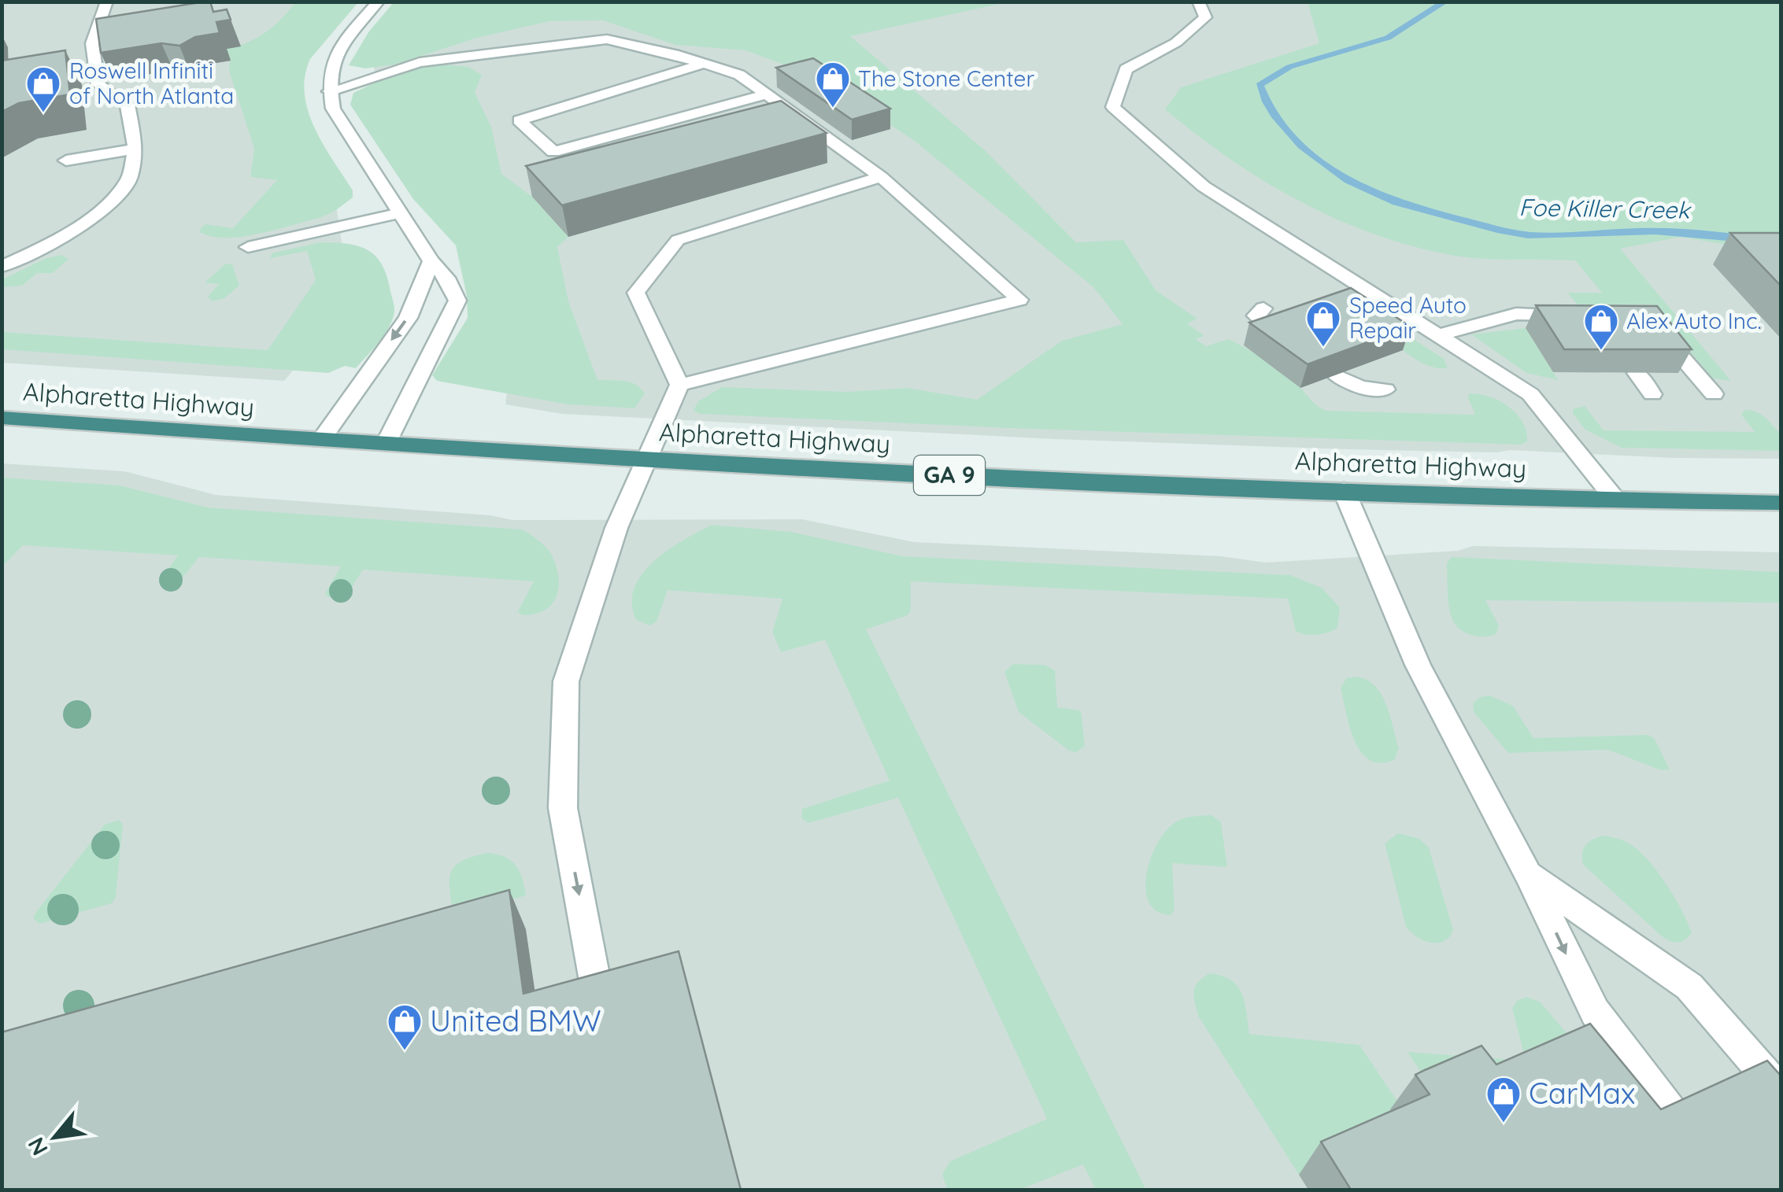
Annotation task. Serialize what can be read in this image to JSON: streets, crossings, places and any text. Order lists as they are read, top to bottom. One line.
{"streets":{"highway":["Alpharetta Highway","GA 9"]},"water":["Foe Killer Creek"],"places":{"shop":["The Stone Center","Roswell Infiniti of North Atlanta","Speed Auto Repair","Alex Auto Inc.","United BMW","CarMax"]},"north":"bottom left"}
